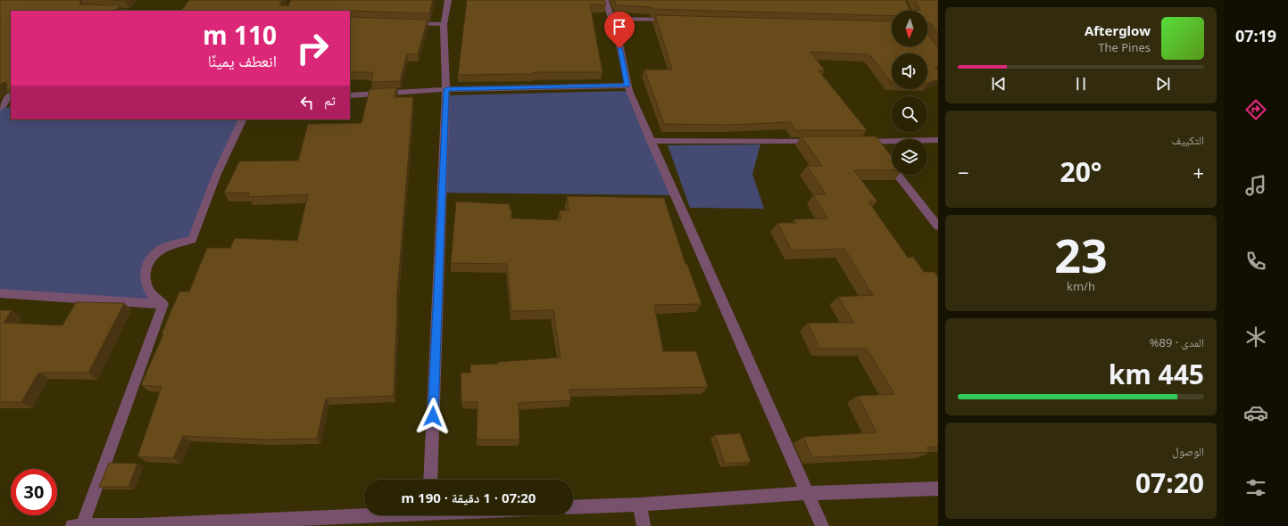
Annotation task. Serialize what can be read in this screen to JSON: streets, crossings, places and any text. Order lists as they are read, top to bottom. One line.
{"north":"bottom","page":{"tabs":"07:19","turn":["110 m","انعطف يمينًا"],"song":["Afterglow","The Pines"],"then":"ثم","tile":["التكييف",["23","km/h"],["المدى · 89%","445 km"],["الوصول","07:20"]],"heat":["−","20°","+"],"limit":"30","trip":"07:20 · 1 دقيقة · 190 m"}}
